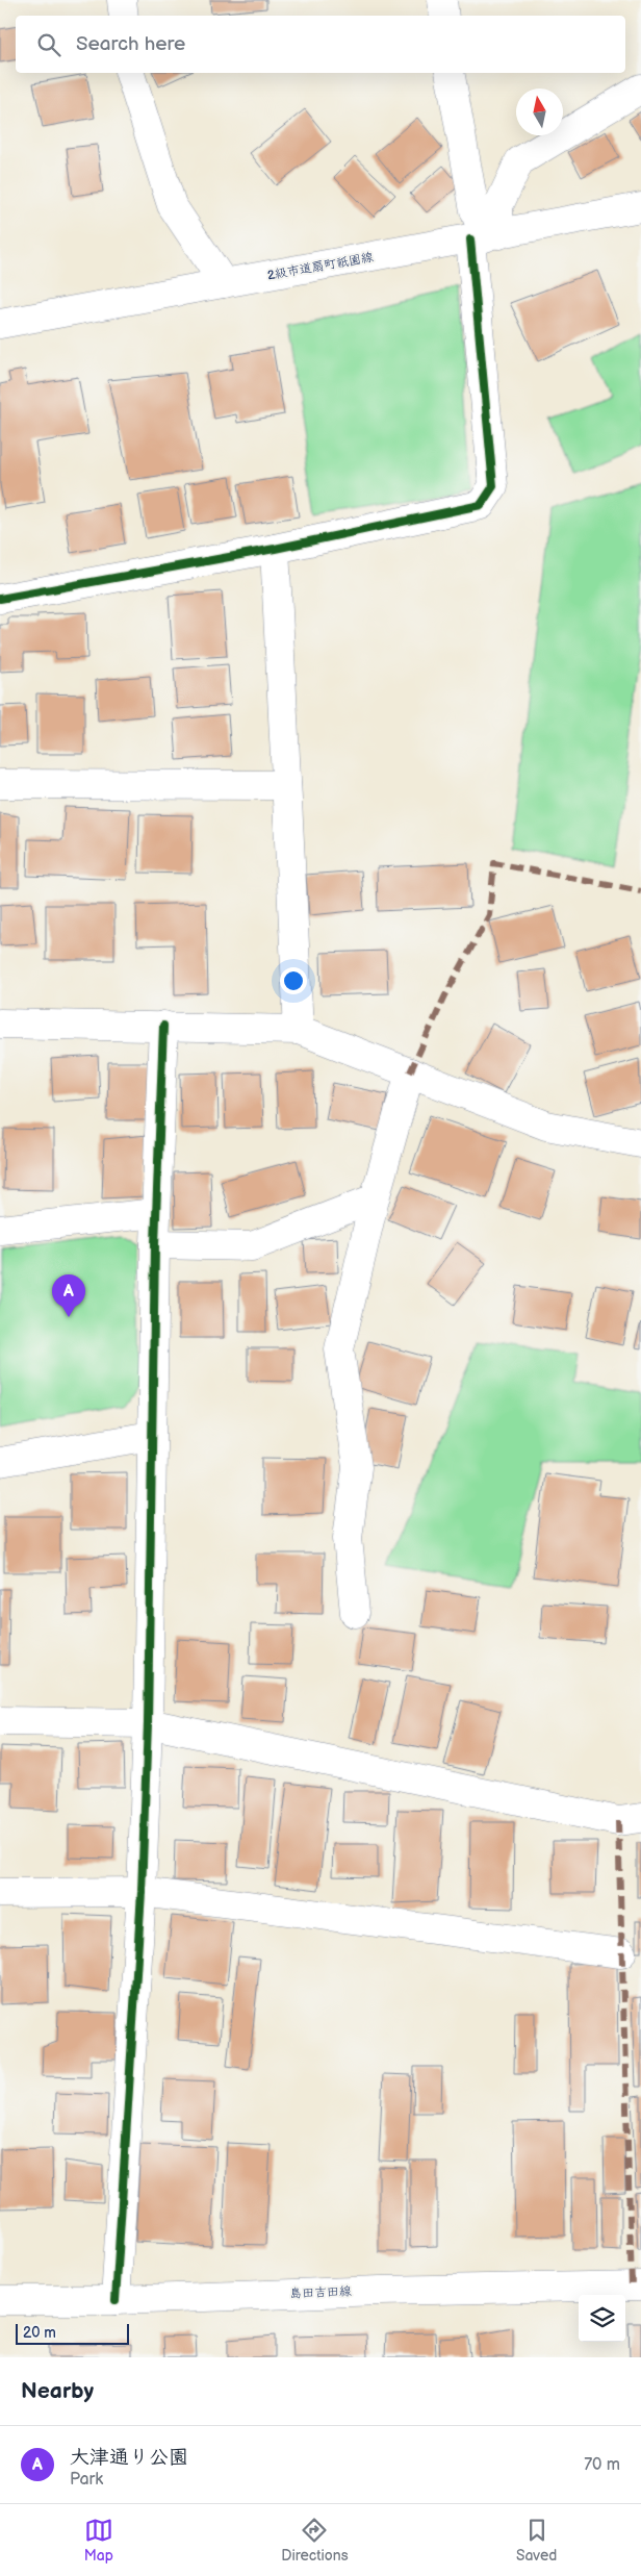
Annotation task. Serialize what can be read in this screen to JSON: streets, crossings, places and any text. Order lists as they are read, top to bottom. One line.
{"streets":{"street":["2級市道扇町祇園線","島田吉田線"]},"scale_bar":"20 m","north":"top","page":{"search":"Search here","pins":"A","scale":"20 m","heading":"Nearby","list":[{"mark":"A","name":"大津通り公園","note":"Park","value":"70 m"}],"nav":["Map","Directions","Saved"]}}
